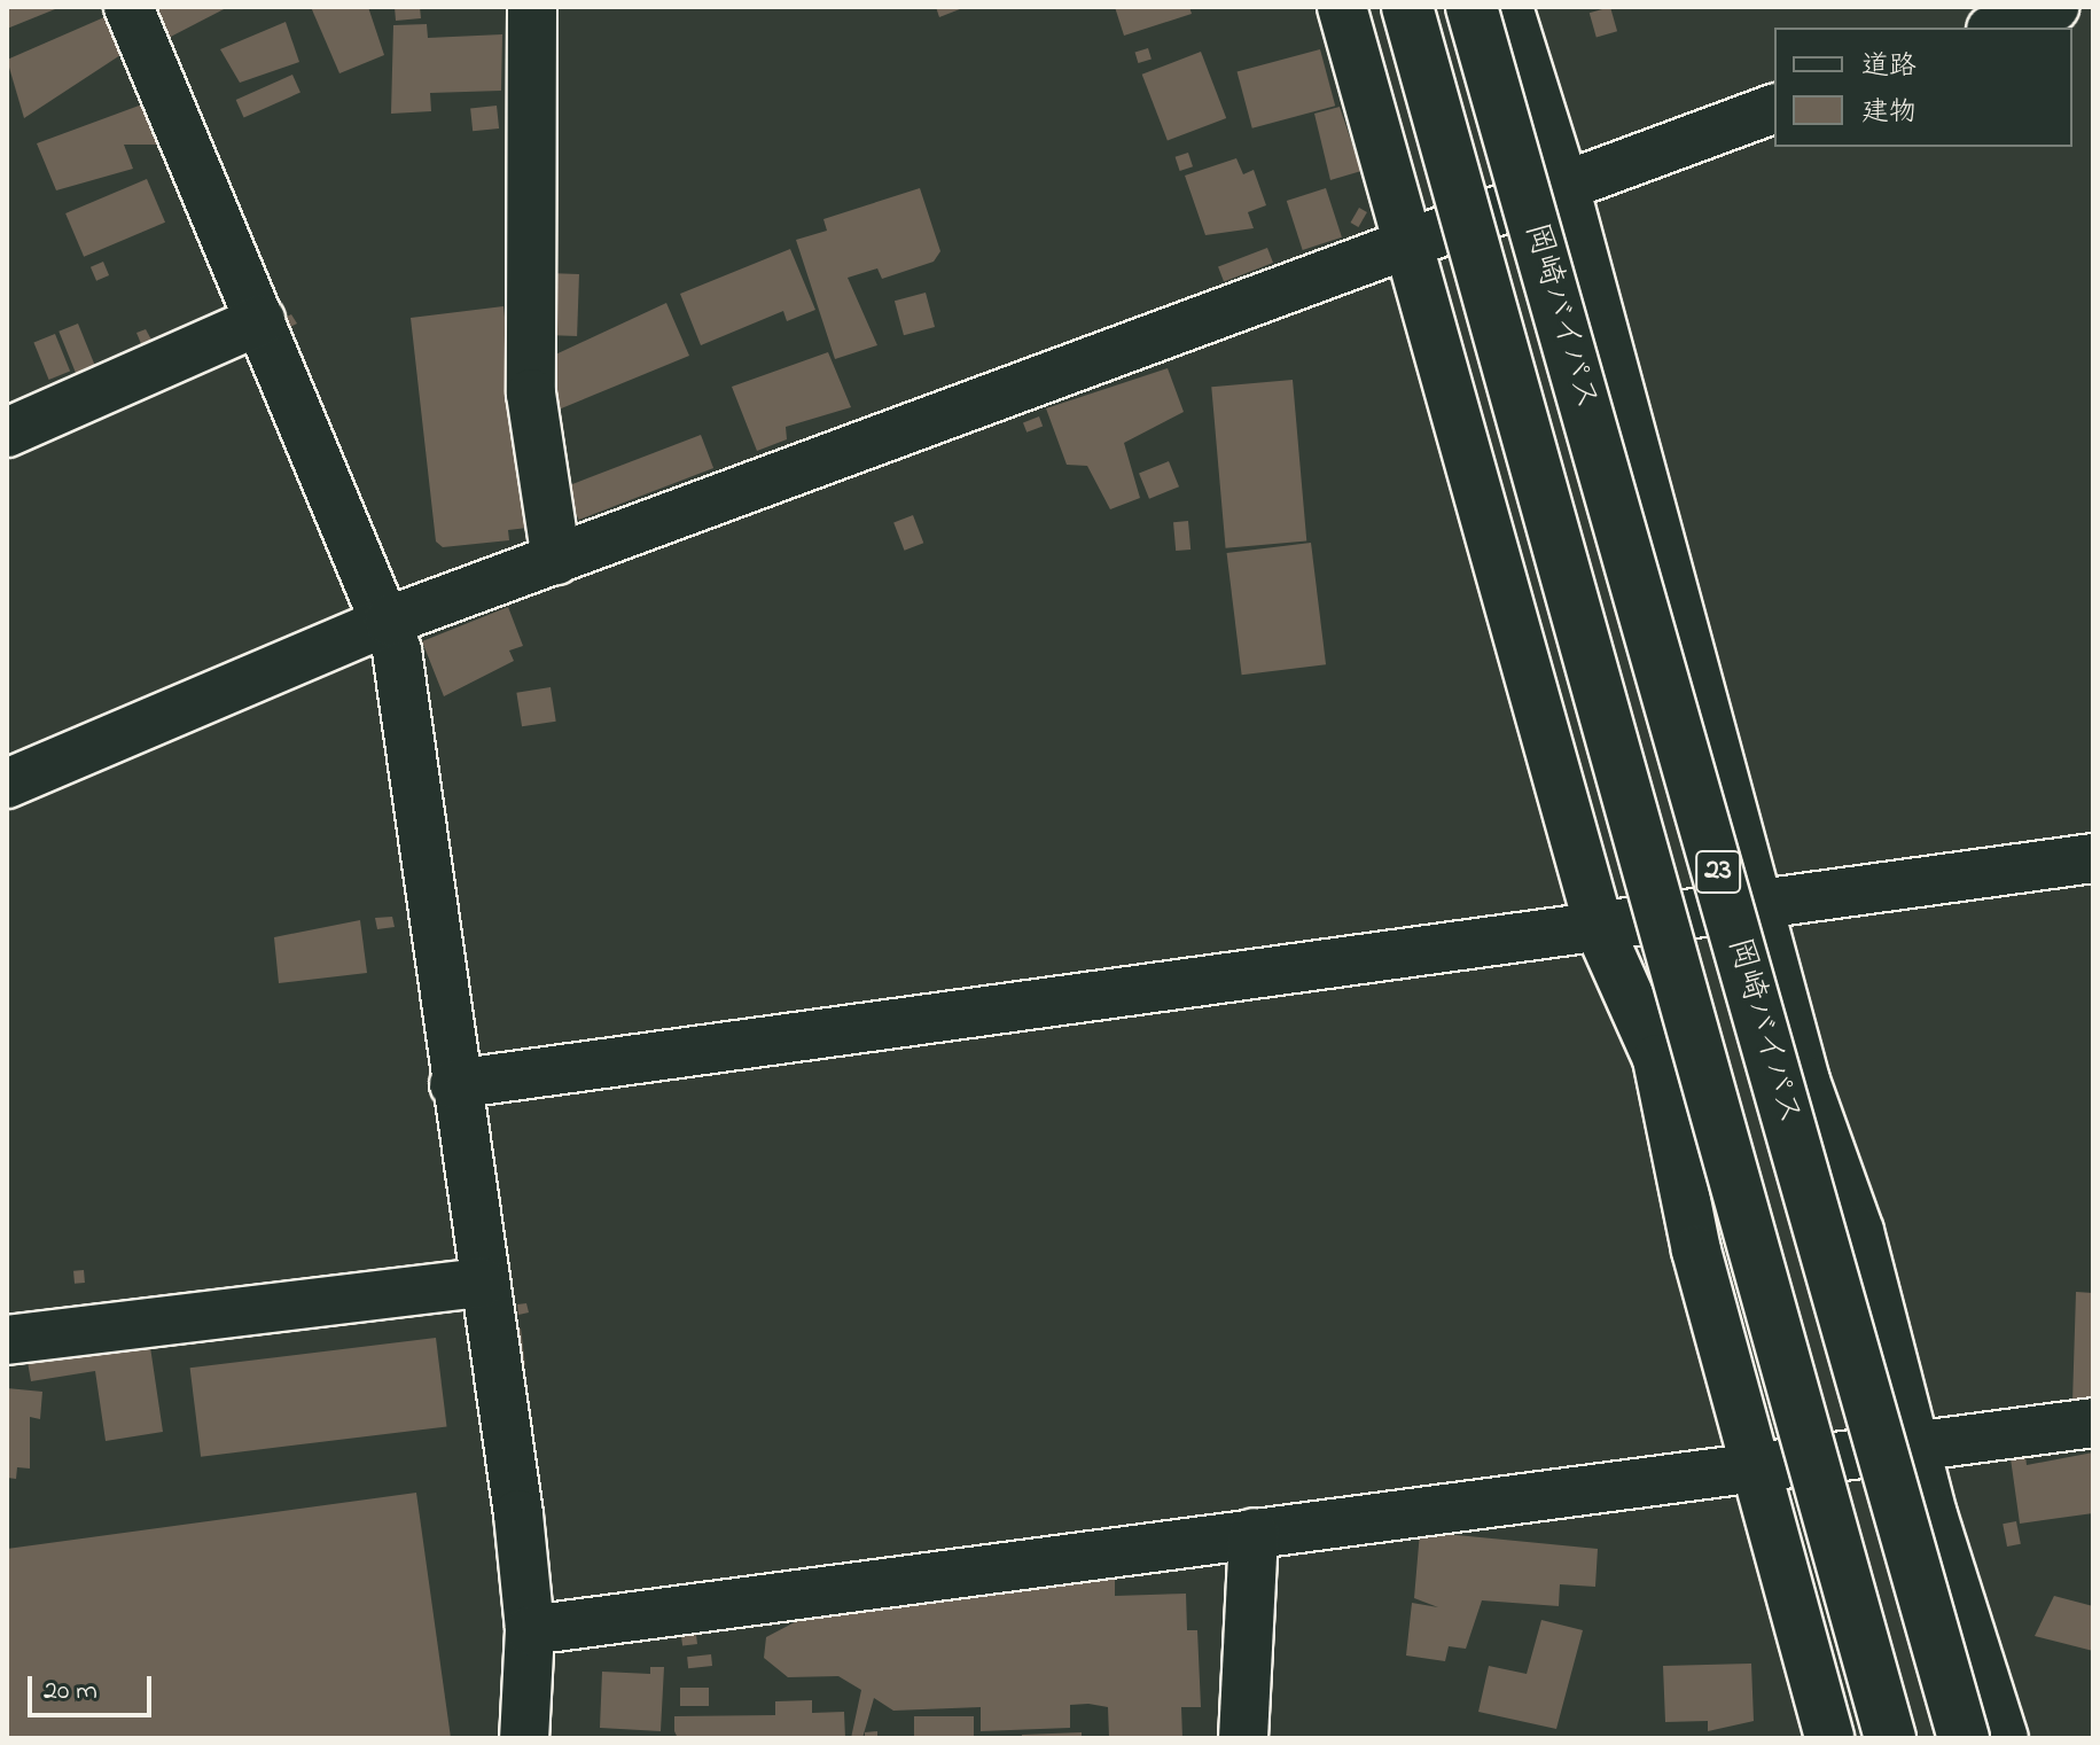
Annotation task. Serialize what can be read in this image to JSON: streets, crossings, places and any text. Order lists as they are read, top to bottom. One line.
{"streets":{"highway":["岡崎バイパス","23"]},"legend":["道路","建物"],"scale_bar":"20 m"}
